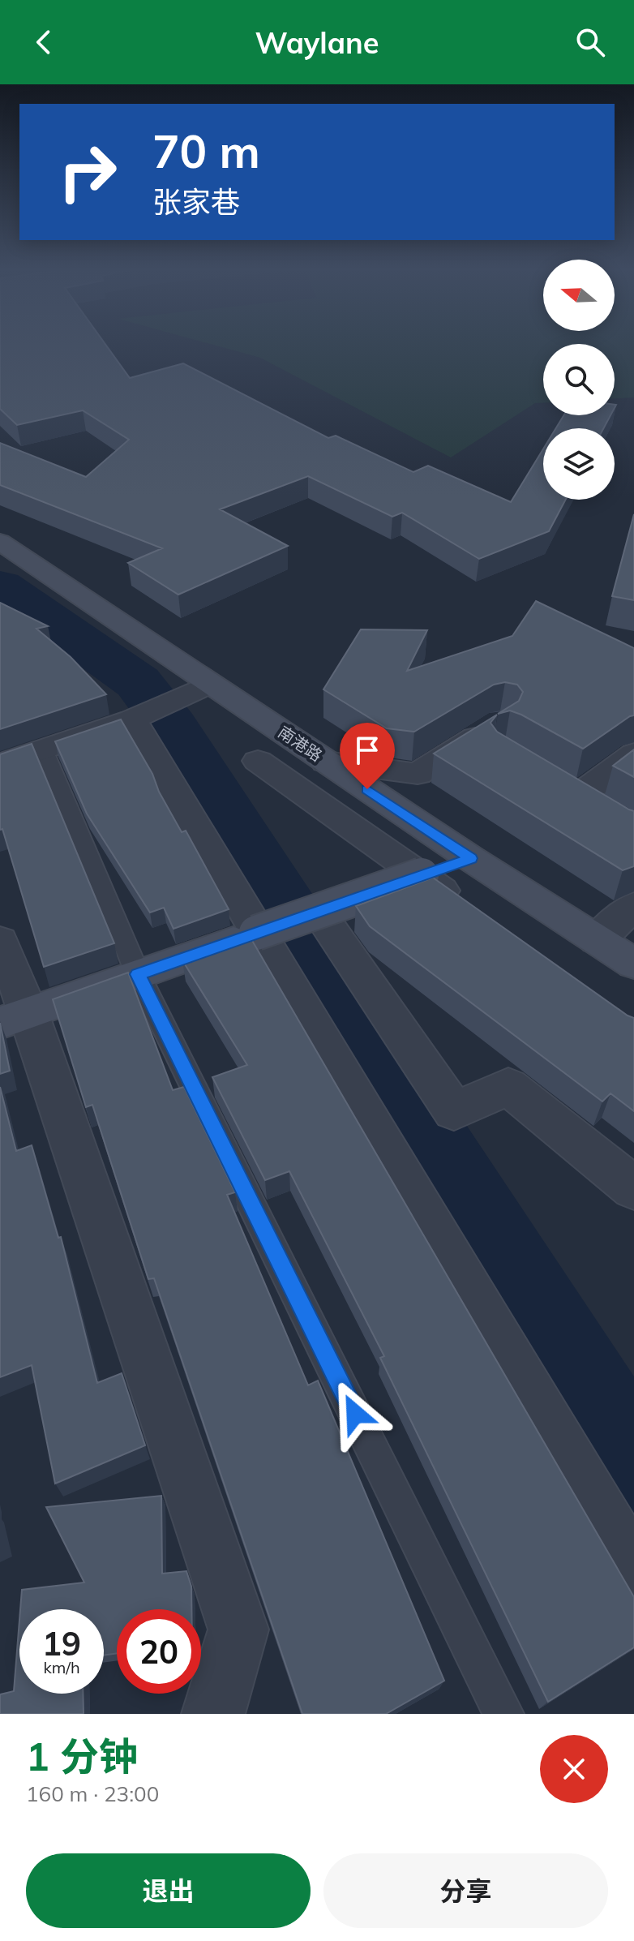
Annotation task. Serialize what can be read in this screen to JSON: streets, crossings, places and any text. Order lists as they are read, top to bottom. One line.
{"streets":{"street":["南港路"]},"north":"left","page":{"header":"Waylane","turn":["70 m","张家巷"],"speed":"19 km/h","limit":"20","heading":["1 分钟","160 m · 23:00"],"buttons":["退出","分享"]}}
